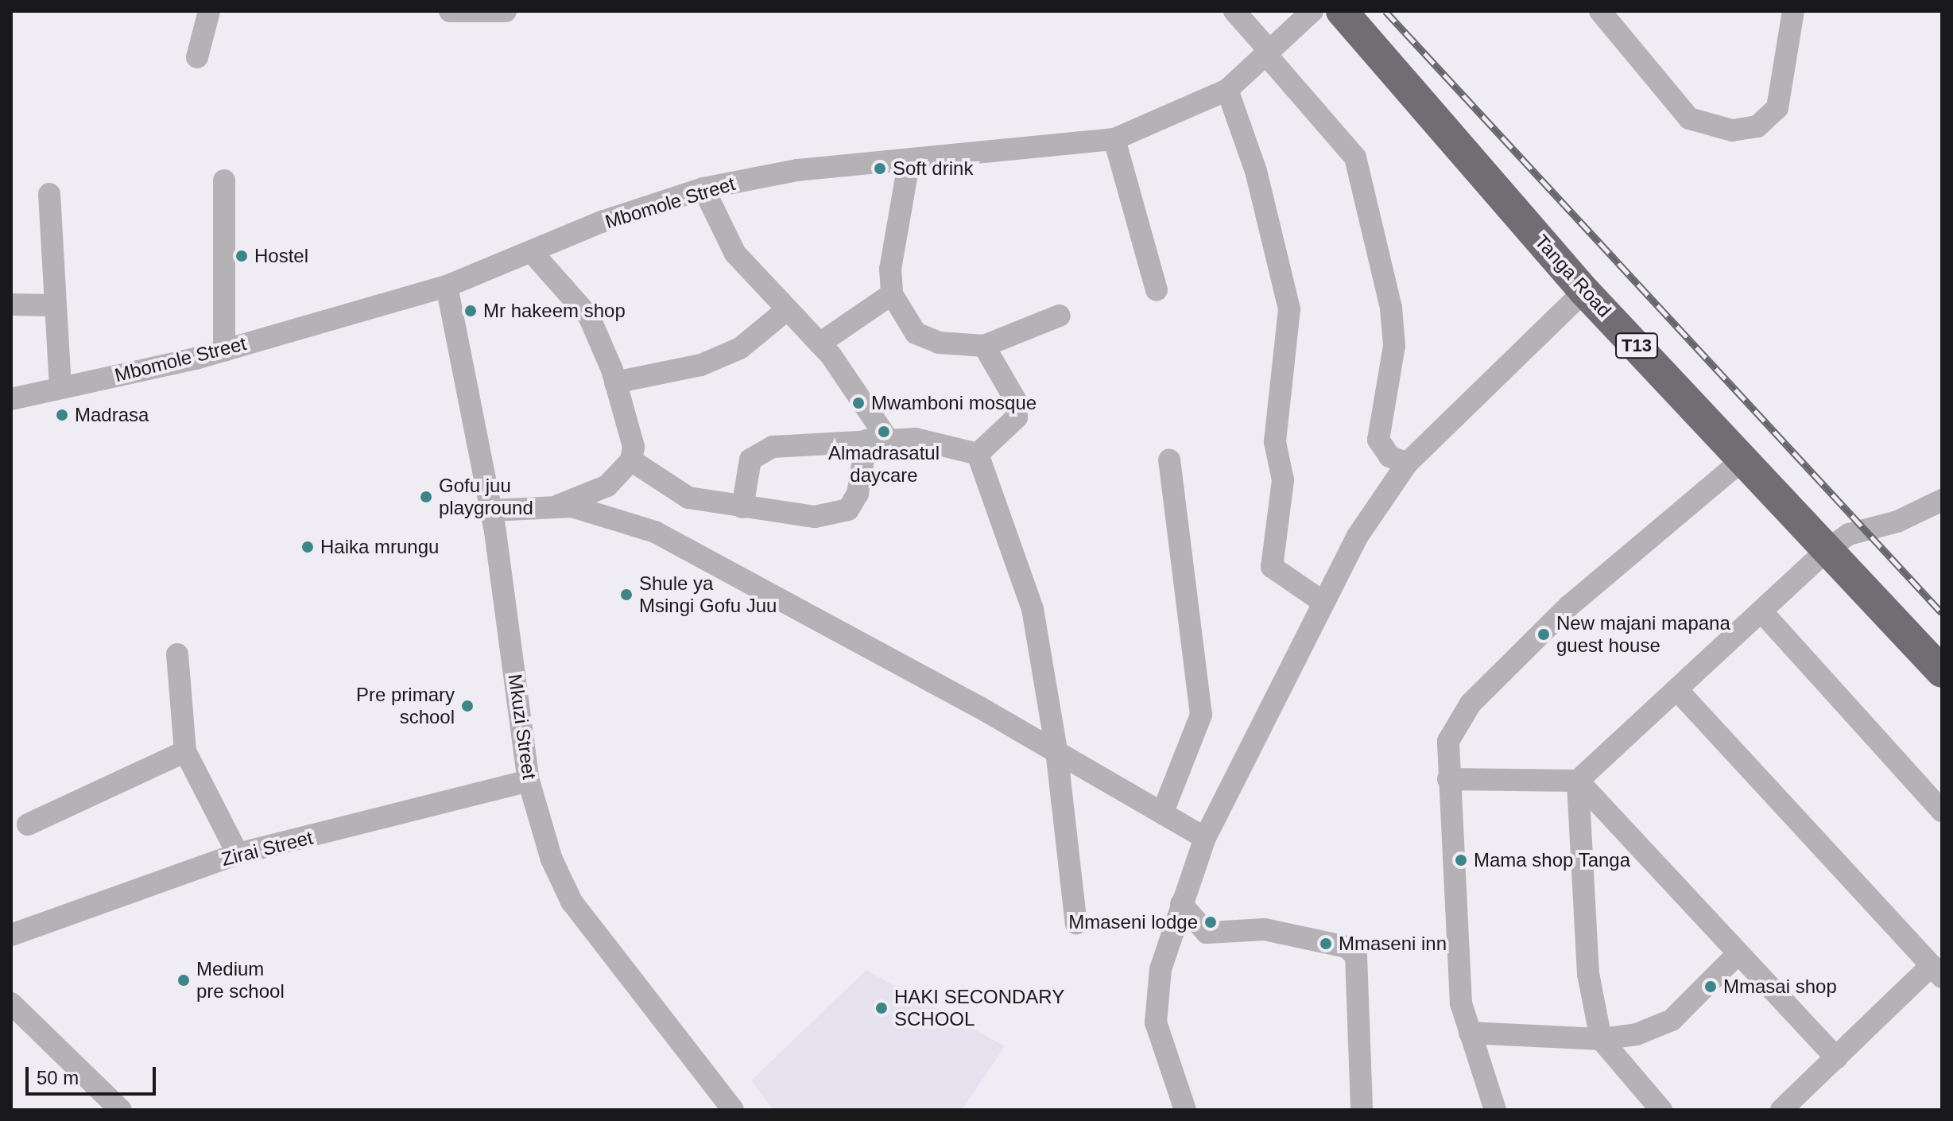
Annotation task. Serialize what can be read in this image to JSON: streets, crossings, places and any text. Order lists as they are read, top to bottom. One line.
{"streets":{"highway":["Tanga Road","T13"],"street":["Mbomole Street","Mkuzi Street","Zirai Street"]},"crossings":[["Mbomole Street","Mkuzi Street"],["Mkuzi Street","Zirai Street"]],"places":["Soft drink","Hostel","Mr hakeem shop","Mwamboni mosque","Madrasa","Almadrasatul daycare","Gofu juu playground","Haika mrungu","Shule ya Msingi Gofu Juu","New majani mapana guest house","Pre primary school","Mama shop Tanga","Mmaseni lodge","Mmaseni inn","Medium pre school","Mmasai shop","HAKI SECONDARY SCHOOL"],"scale_bar":"50 m"}
